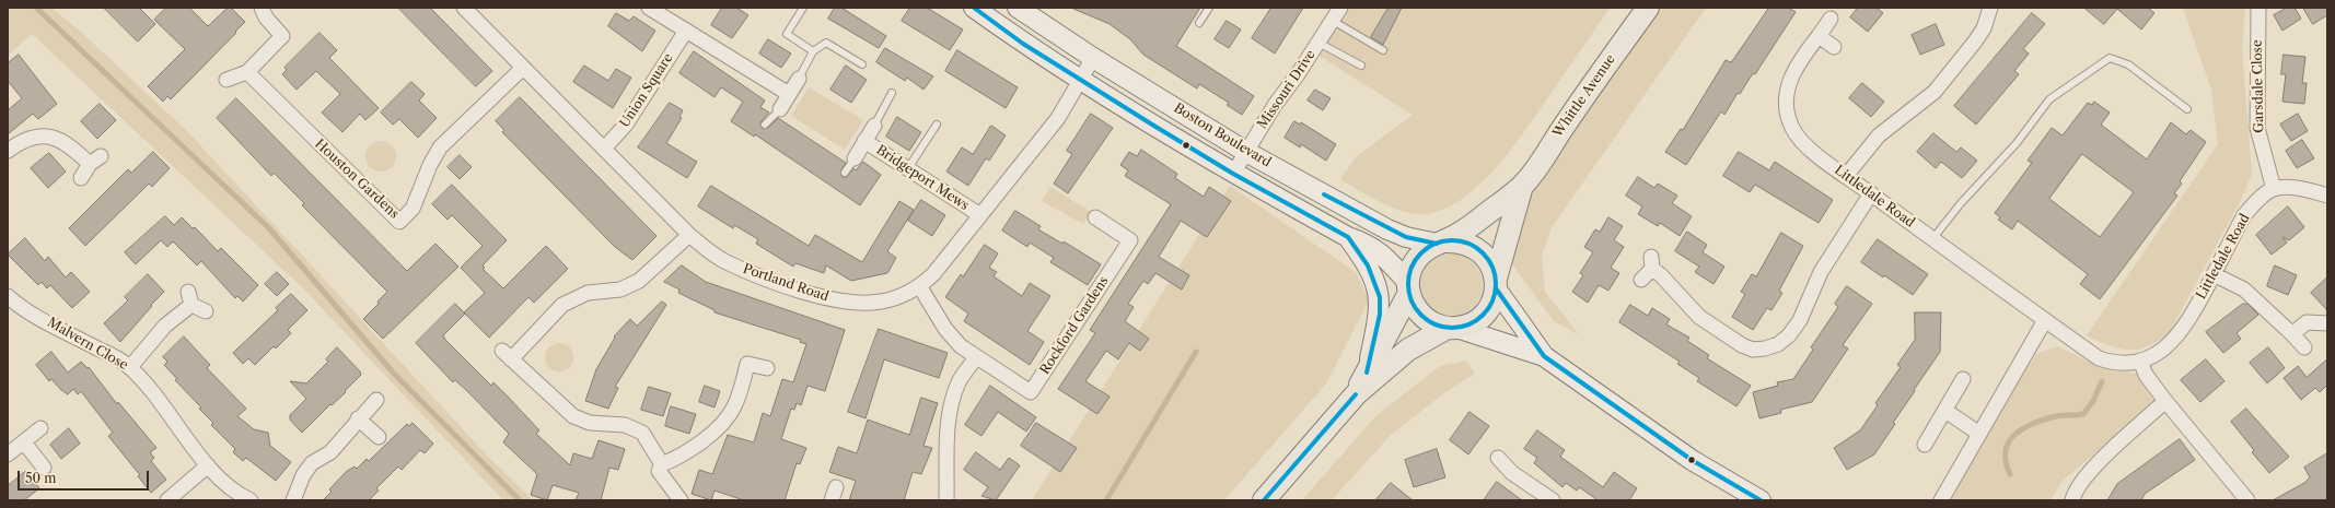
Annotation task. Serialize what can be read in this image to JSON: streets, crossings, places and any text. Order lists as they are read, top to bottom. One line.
{"streets":{"main road":["Whittle Avenue"],"street":["Garsdale Close","Missouri Drive","Union Square","Boston Boulevard","Bridgeport Mews","Houston Gardens","Littledale Road","Portland Road","Rockford Gardens","Malvern Close"]},"crossings":[["Garsdale Close","Littledale Road"],["Missouri Drive","Boston Boulevard"],["Union Square","Portland Road"],["Whittle Avenue","Boston Boulevard"],["Boston Boulevard","Portland Road"],["Bridgeport Mews","Portland Road"],["Houston Gardens","Portland Road"],["Portland Road","Rockford Gardens"]],"scale_bar":"50 m"}
